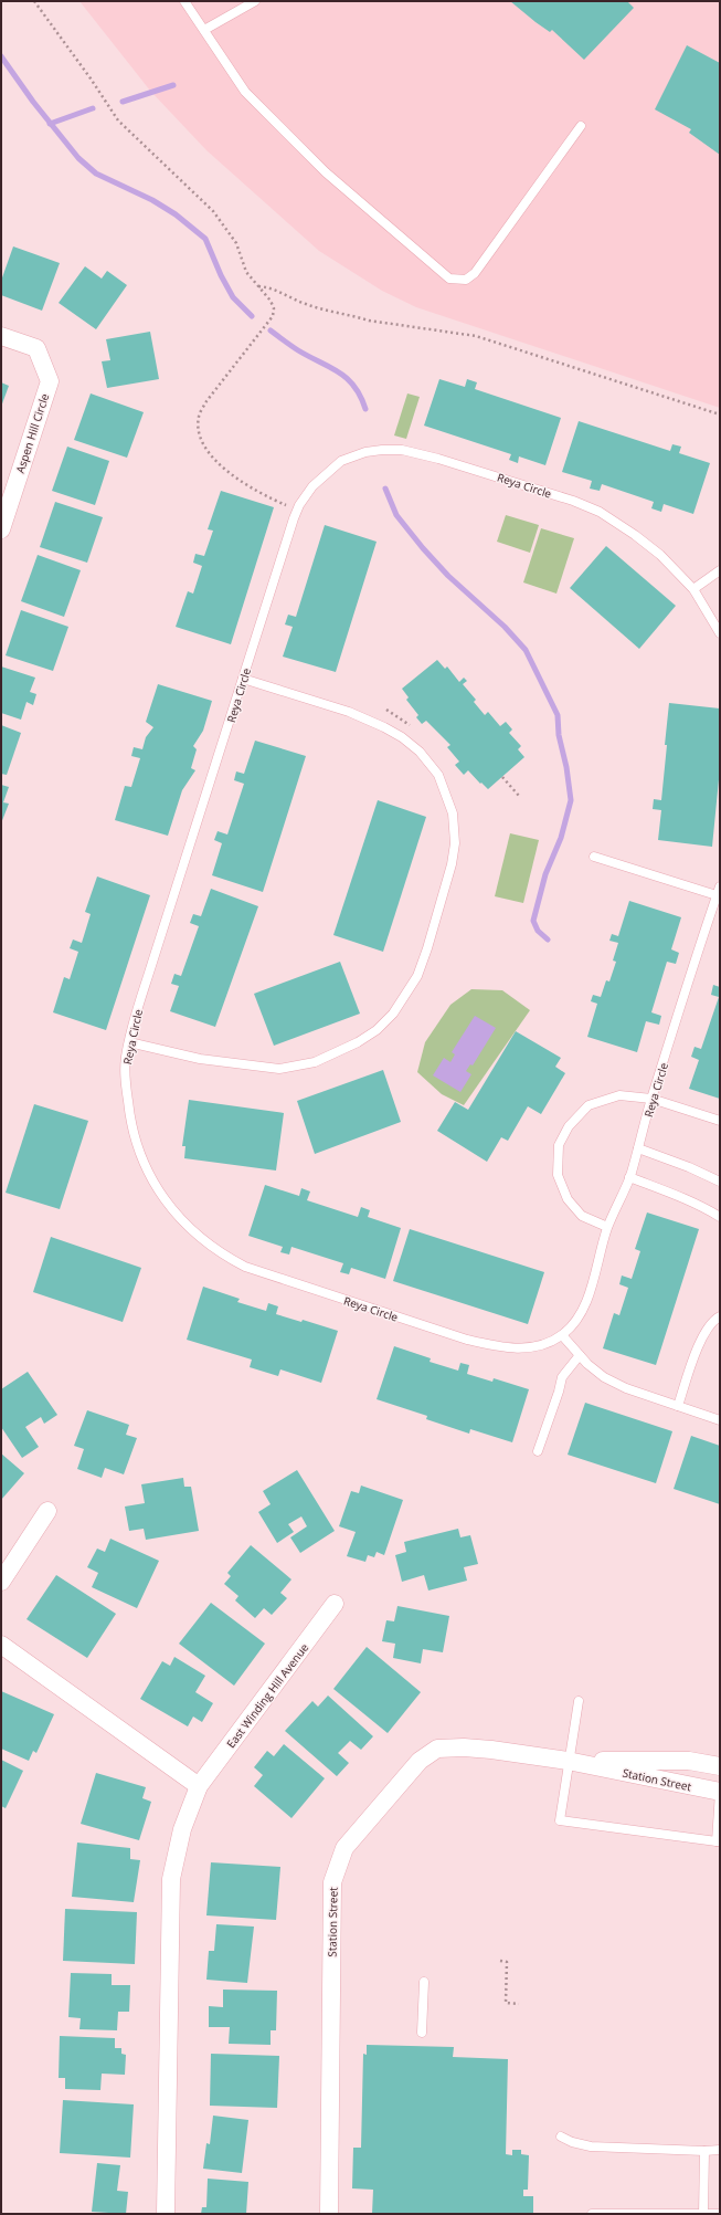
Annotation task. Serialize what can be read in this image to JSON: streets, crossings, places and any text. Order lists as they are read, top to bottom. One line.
{"streets":{"street":["Aspen Hill Circle","East Winding Hill Avenue","Station Street"],"lane":["Reya Circle"]}}
